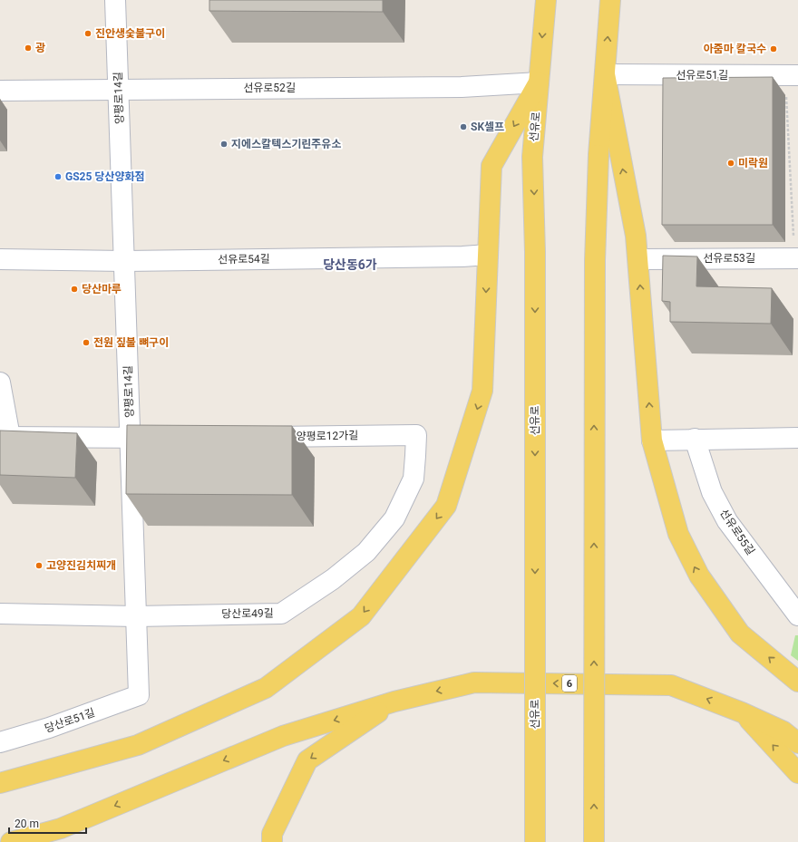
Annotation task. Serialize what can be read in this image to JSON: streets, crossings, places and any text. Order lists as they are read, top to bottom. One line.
{"streets":{"main road":["선유로","6"],"street":["선유로51길","선유로52길","양평로14길","선유로53길","선유로54길","양평로12가길","선유로55길","당산로49길","당산로51길"]},"crossings":[["선유로52길","양평로14길"],["선유로52길","선유로"],["양평로14길","선유로54길"],["양평로14길","당산로49길"],["양평로14길","당산로51길"],["양평로12가길","당산로49길"]],"districts":["당산동6가"],"places":["진안생숯불구이","광","아줌마 칼국수","SK셀프","지에스칼텍스기린주유소","미락원","GS25 당산양화점","당산마루","전원 짚불 뼈구이","고양진김치찌개"],"scale_bar":"20 m"}
